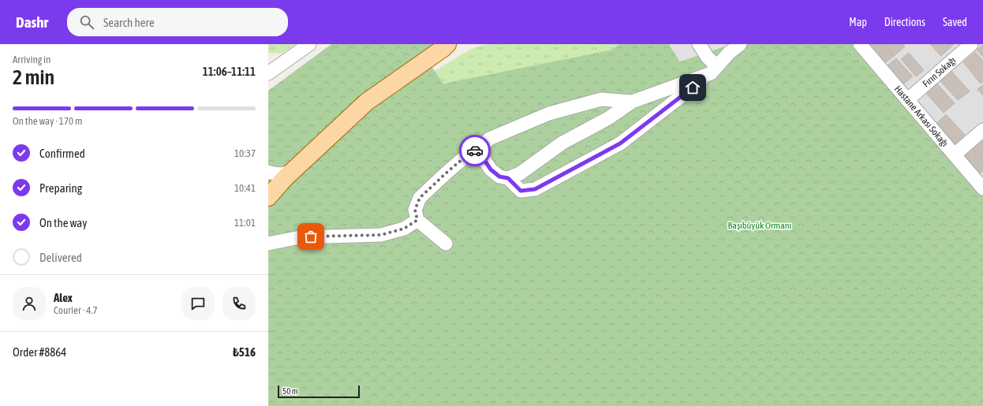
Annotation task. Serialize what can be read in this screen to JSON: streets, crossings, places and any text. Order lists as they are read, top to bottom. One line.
{"streets":{"street":["Fırın Sokağı","Hastane Arkası Sokağı"]},"crossings":[["Fırın Sokağı","Hastane Arkası Sokağı"]],"parks":["Başıbüyük Ormanı"],"scale_bar":"50 m","page":{"header":"Dashr","search":"Search here","nav":["Map","Directions","Saved"],"heading":["2 min","Arriving in","11:06–11:11"],"panel":["Alex","Courier · 4.7","Order #8864","₺516"],"bar":"On the way · 170 m","list":[["Confirmed","10:37"],["Preparing","10:41"],["On the way","11:01"],"Delivered"],"scale":"50 m"}}
